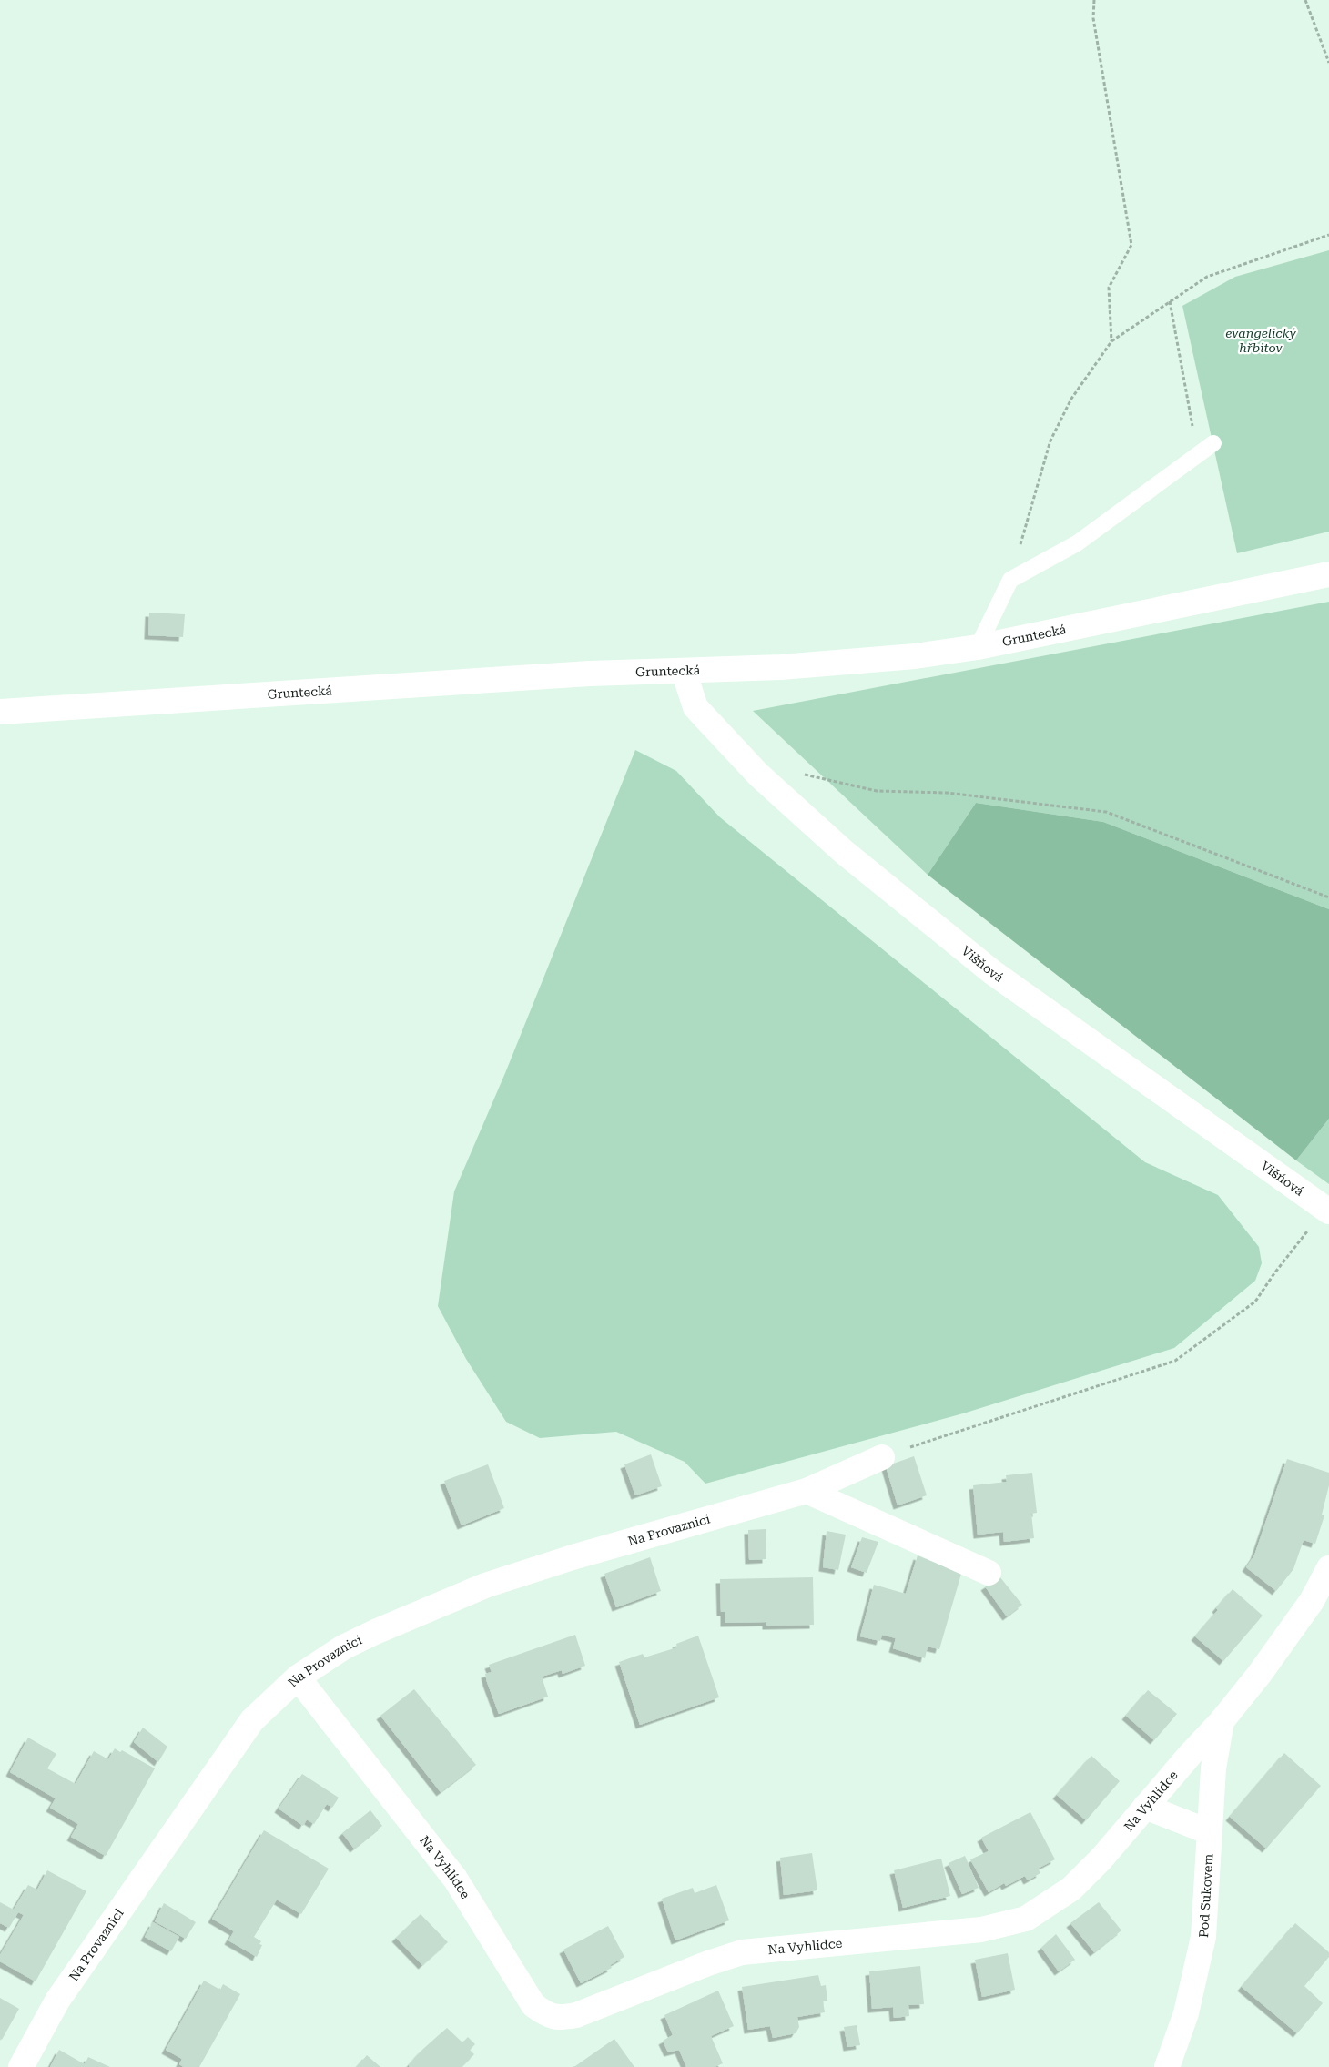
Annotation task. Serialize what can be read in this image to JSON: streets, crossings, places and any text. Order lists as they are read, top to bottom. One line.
{"streets":{"street":["Gruntecká","Višňová","Na Provaznici","Na Vyhlídce","Pod Sukovem"]},"crossings":[["Gruntecká","Višňová"],["Na Provaznici","Na Vyhlídce"],["Na Vyhlídce","Pod Sukovem"]],"parks":["evangelický hřbitov"]}
